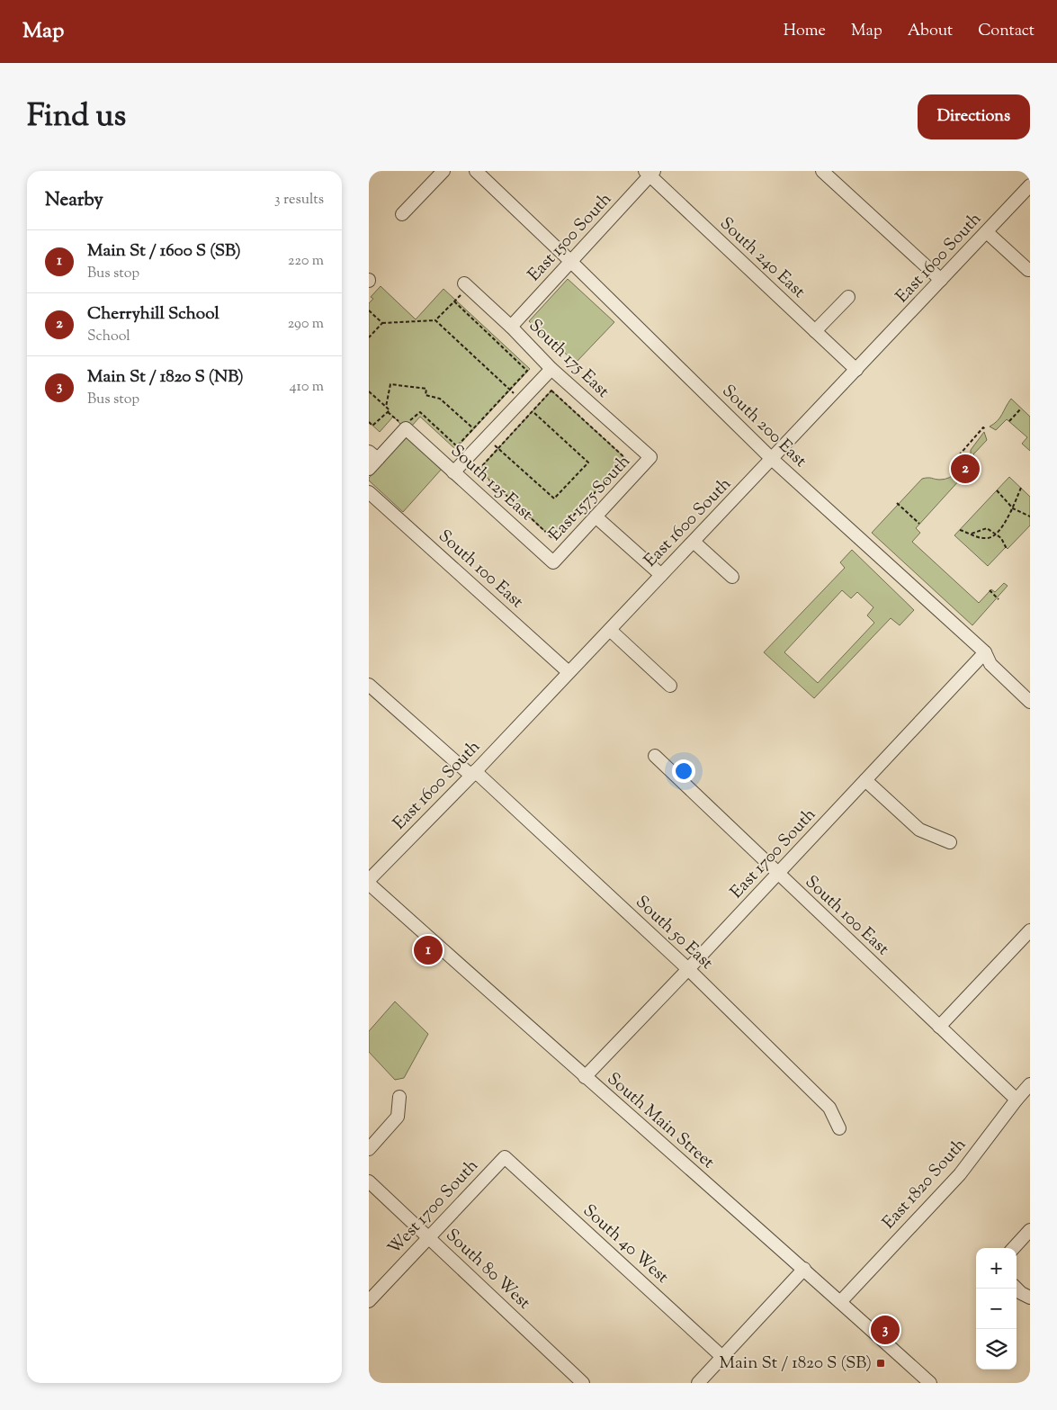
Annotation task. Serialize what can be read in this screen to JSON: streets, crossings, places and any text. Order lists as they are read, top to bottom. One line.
{"streets":{"street":["East 1500 South","South 240 East","East 1600 South","South 175 East","South 200 East","South 125 East","East 1575 South","South 100 East","East 1700 South","South 50 East","South Main Street","East 1820 South","West 1700 South","South 40 West","South 80 West"]},"crossings":[["East 1500 South","South 240 East"],["East 1500 South","South 175 East"],["East 1500 South","South 200 East"],["South 240 East","East 1600 South"],["East 1600 South","South 200 East"],["East 1600 South","South 100 East"],["East 1600 South","South 50 East"],["South 175 East","East 1575 South"],["South 200 East","East 1700 South"],["South 125 East","East 1575 South"],["South 100 East","East 1700 South"],["South 100 East","East 1820 South"],["East 1700 South","South 50 East"],["East 1700 South","South Main Street"],["South Main Street","East 1820 South"],["West 1700 South","South 40 West"],["West 1700 South","South 80 West"]],"places":{"transit":["Main St / 1820 S (SB)"]},"page":{"header":"Map","nav":["Home","Map","About","Contact"],"title":"Find us","buttons":"Directions","heading":["Nearby","3 results"],"list":[{"mark":"1","name":"Main St / 1600 S (SB)","note":"Bus stop","value":"220 m"},{"mark":"2","name":"Cherryhill School","note":"School","value":"290 m"},{"mark":"3","name":"Main St / 1820 S (NB)","note":"Bus stop","value":"410 m"}],"pins":["2","1","3"],"map_buttons":["+","−"]}}
